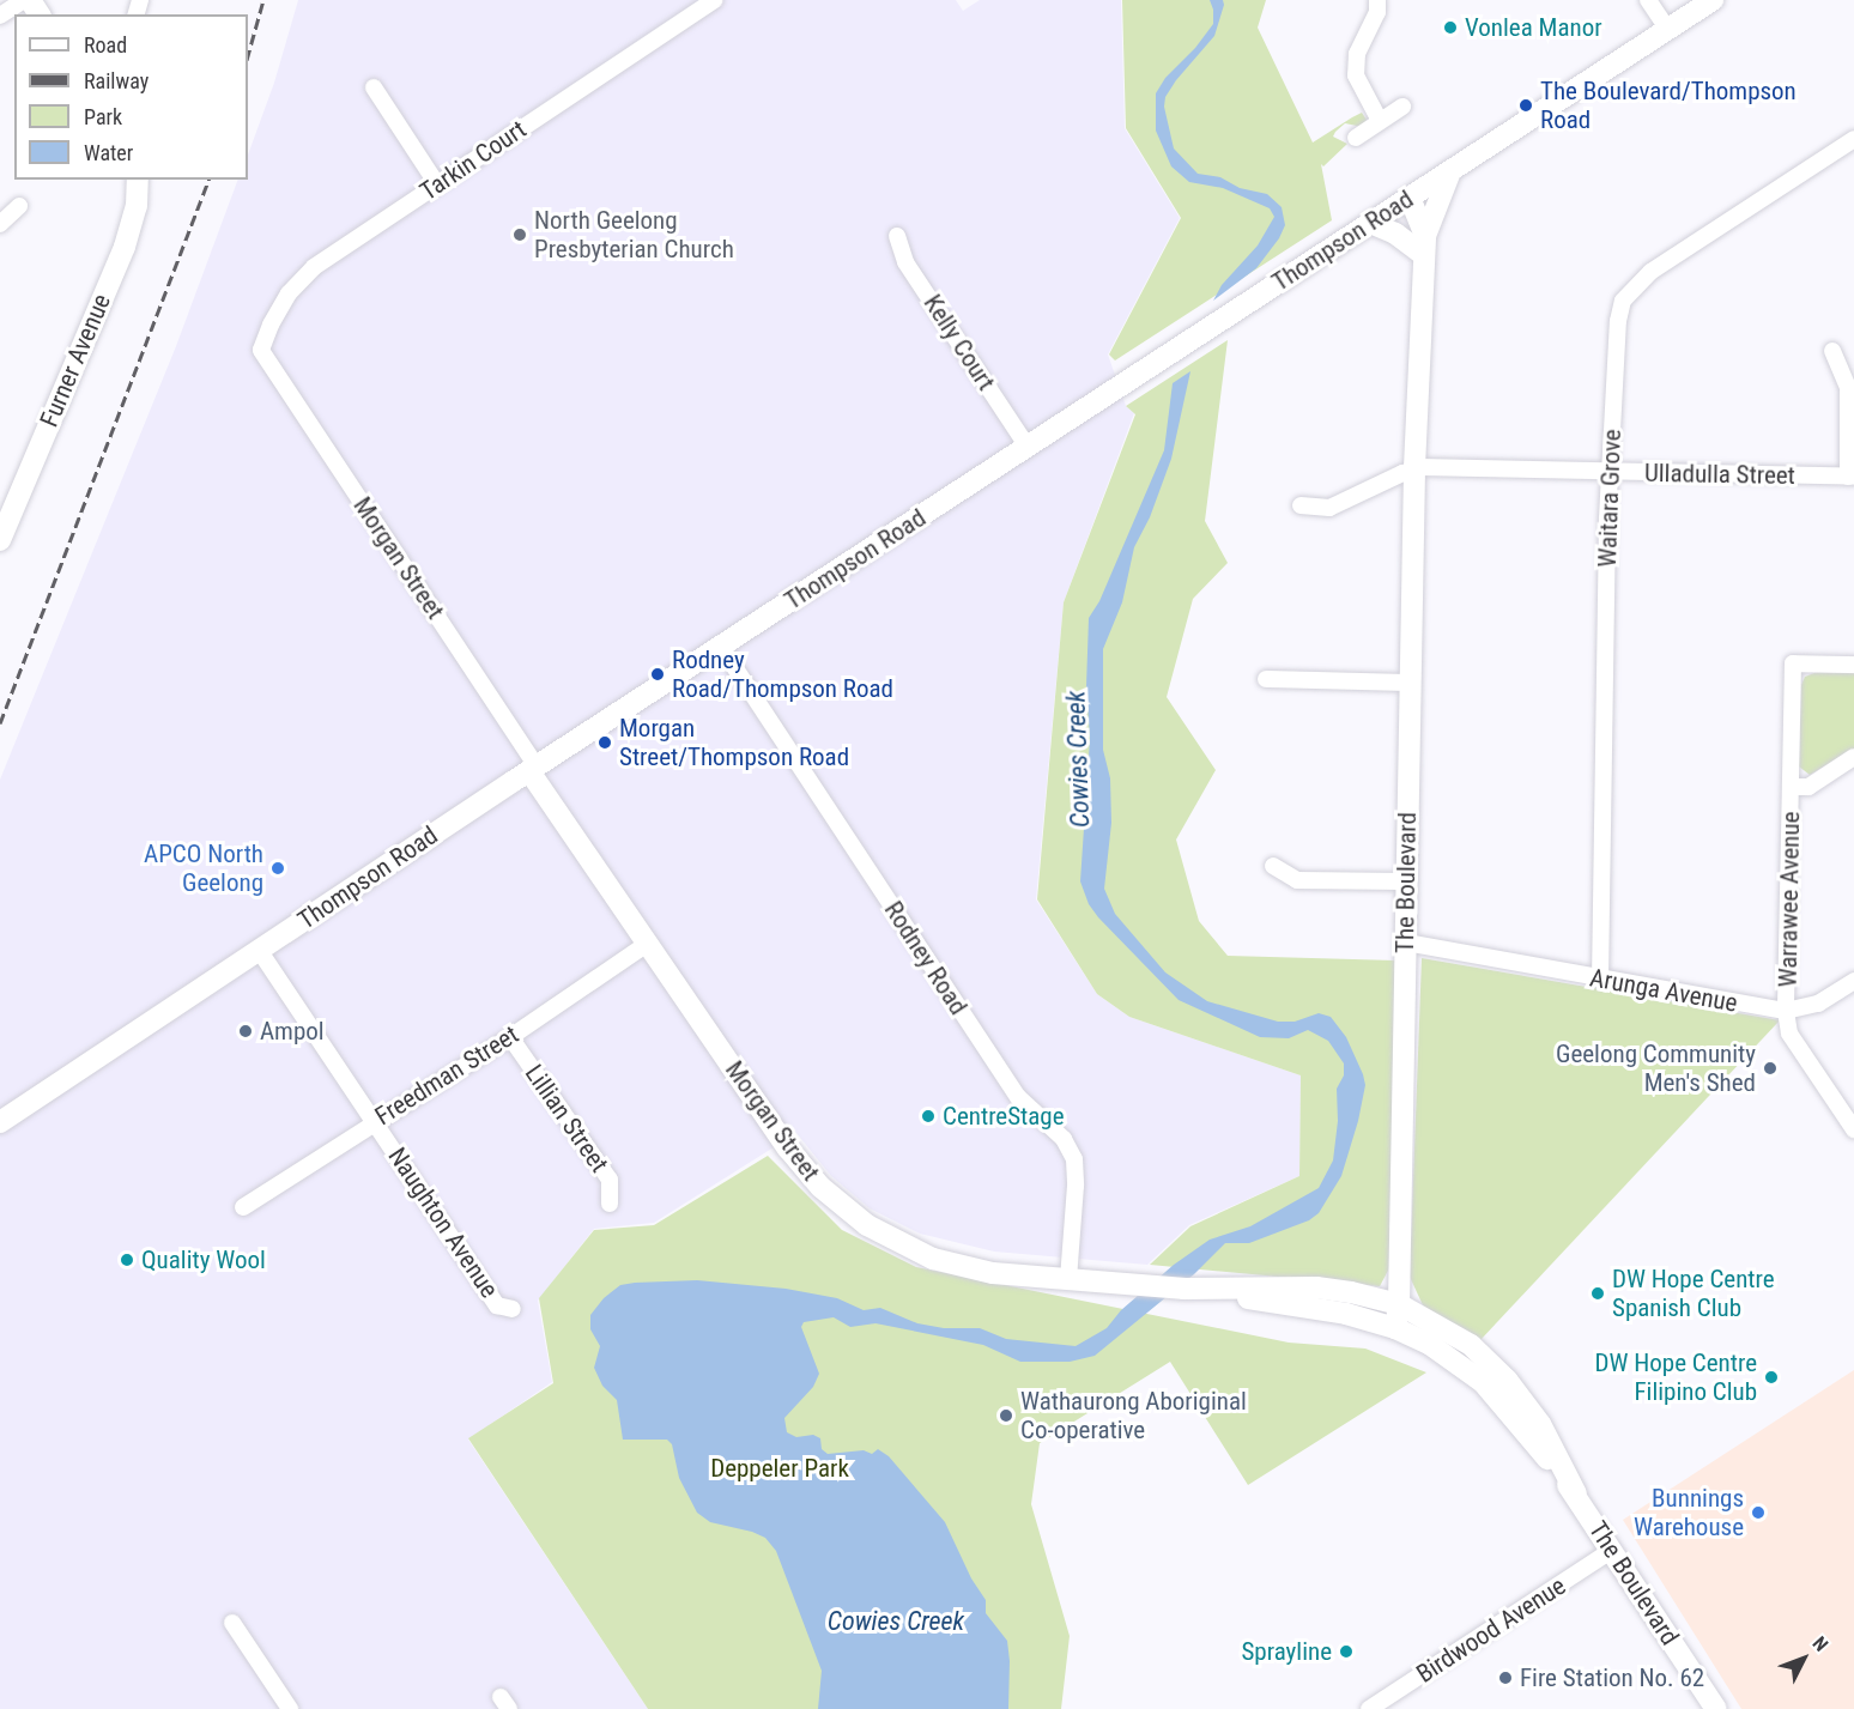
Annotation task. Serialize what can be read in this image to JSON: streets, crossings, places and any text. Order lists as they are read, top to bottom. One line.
{"streets":{"main road":["Thompson Road","Furner Avenue","Morgan Street","The Boulevard"],"street":["Tarkin Court","Kelly Court","Ulladulla Street","Waitara Grove","Warrawee Avenue","Rodney Road","Arunga Avenue","Freedman Street","Lillian Street","Naughton Avenue","Birdwood Avenue"]},"crossings":[["Tarkin Court","Morgan Street"],["Thompson Road","Kelly Court"],["Thompson Road","Morgan Street"],["Thompson Road","The Boulevard"],["Thompson Road","Rodney Road"],["Thompson Road","Naughton Avenue"],["Ulladulla Street","Waitara Grove"],["Ulladulla Street","The Boulevard"],["Waitara Grove","Arunga Avenue"],["Morgan Street","The Boulevard"],["Morgan Street","Rodney Road"],["Morgan Street","Freedman Street"],["The Boulevard","Arunga Avenue"],["The Boulevard","Birdwood Avenue"],["Warrawee Avenue","Arunga Avenue"],["Freedman Street","Lillian Street"],["Freedman Street","Naughton Avenue"]],"water":["Cowies Creek"],"parks":["Deppeler Park"],"places":["Vonlea Manor","The Boulevard/Thompson Road","North Geelong Presbyterian Church","Rodney Road/Thompson Road","Morgan Street/Thompson Road","APCO North Geelong","Ampol","Geelong Community Men's Shed","CentreStage","Quality Wool","DW Hope Centre Spanish Club","DW Hope Centre Filipino Club","Wathaurong Aboriginal Co-operative","Bunnings Warehouse","Sprayline","Fire Station No. 62"],"legend":["Road","Railway","Park","Water"],"north":"top right"}
